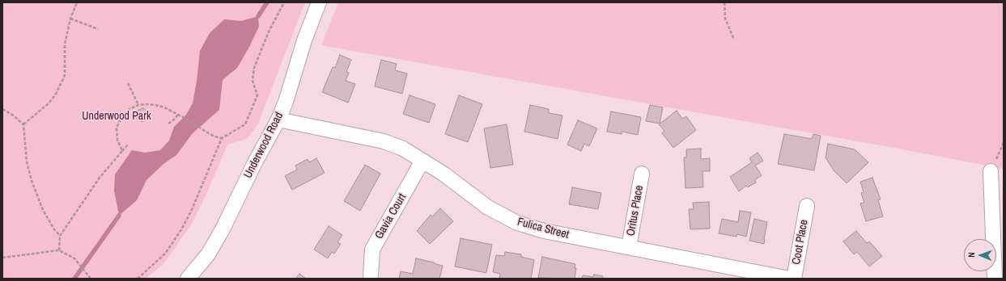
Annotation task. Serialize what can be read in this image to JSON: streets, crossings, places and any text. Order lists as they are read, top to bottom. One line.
{"streets":{"street":["Underwood Road","Oritus Place","Gavia Court","Fulica Street","Coot Place"]},"crossings":[["Underwood Road","Fulica Street"],["Oritus Place","Fulica Street"],["Gavia Court","Fulica Street"]],"parks":["Underwood Park"],"north":"left"}
